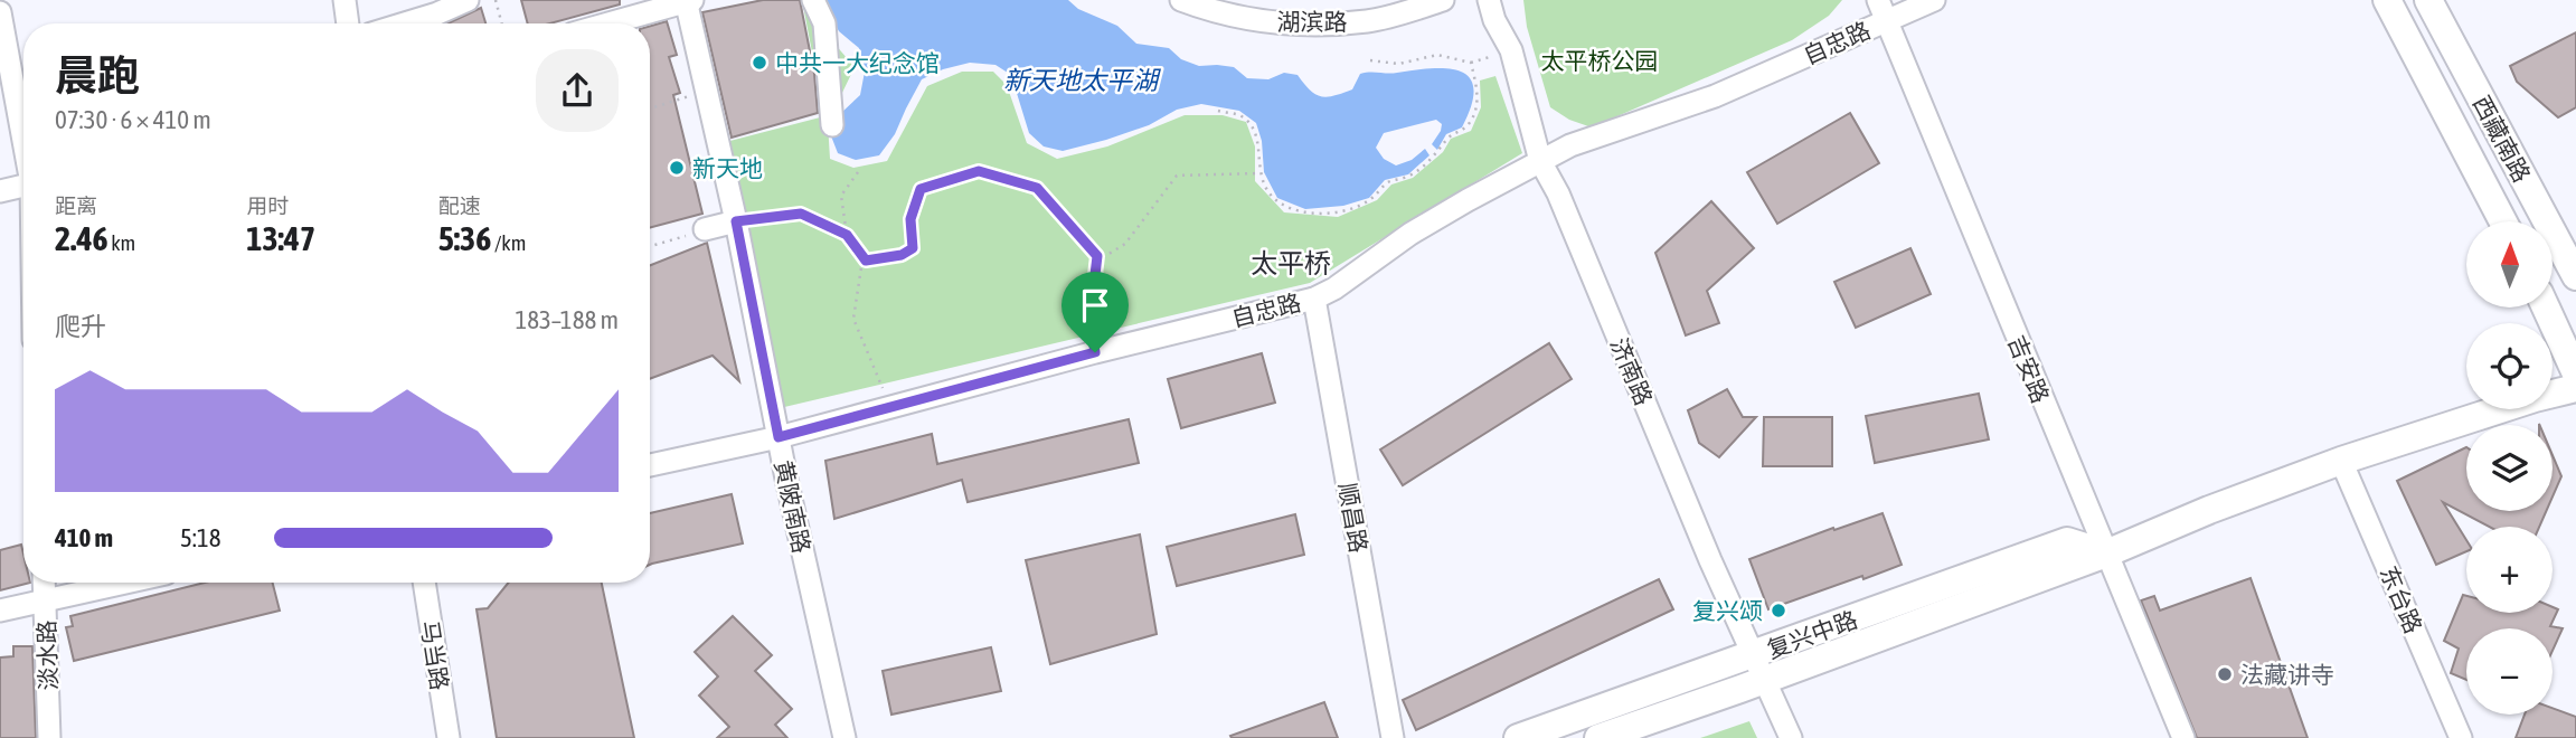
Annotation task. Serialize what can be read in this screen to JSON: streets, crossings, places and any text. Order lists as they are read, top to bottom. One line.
{"streets":{"main road":["西藏南路","复兴中路"],"street":["湖滨路","自忠路","吉安路","济南路","黄陂南路","顺昌路","东台路","淡水路","马当路"]},"crossings":[["自忠路","吉安路"],["自忠路","济南路"],["自忠路","黄陂南路"],["自忠路","顺昌路"],["吉安路","复兴中路"],["济南路","复兴中路"]],"districts":["太平桥"],"water":["新天地太平湖"],"parks":["太平桥公园"],"places":["中共一大纪念馆","新天地","复兴颂","法藏讲寺"],"north":"top","page":{"heading":["晨跑","07:30 · 6 × 410 m"],"stats":[["距离","2.46 km"],["用时","13:47"],["配速","5:36 /km"]],"map_buttons":["+","−"],"chart":["爬升","183–188 m"],"list":[{"name":"410 m","note":"5:18"}]}}
